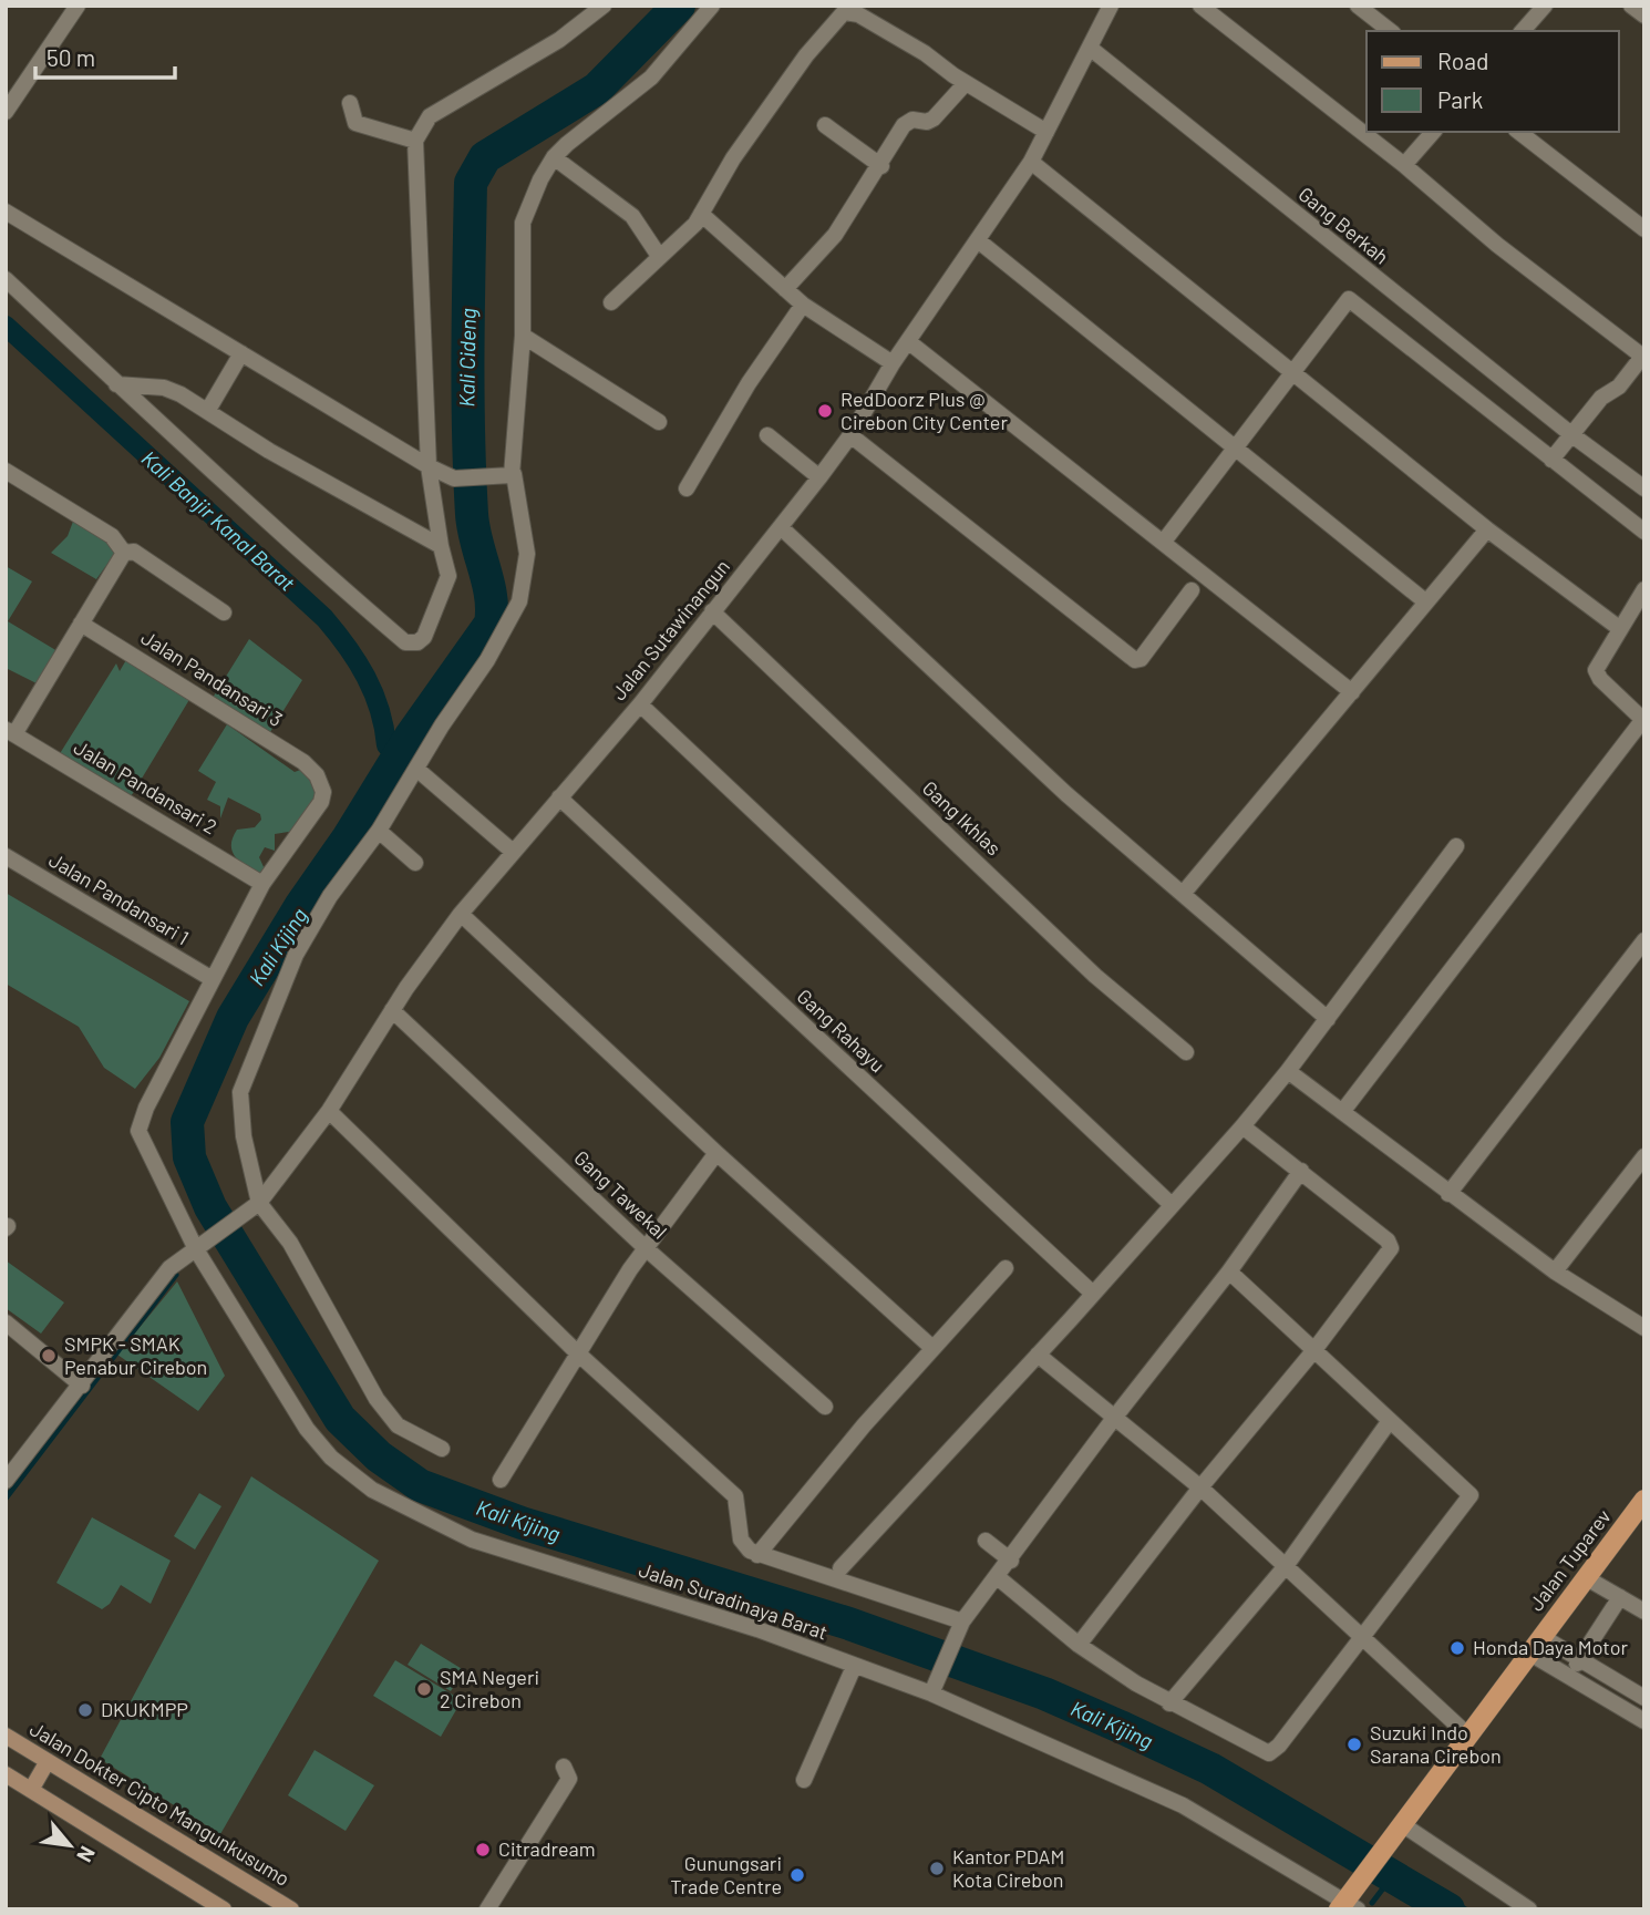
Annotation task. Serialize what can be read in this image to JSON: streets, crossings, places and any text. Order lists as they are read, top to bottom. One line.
{"streets":{"main road":["Jalan Tuparev","Jalan Dokter Cipto Mangunkusumo"],"street":["Gang Berkah","Jalan Sutawinangun","Jalan Pandansari 3","Jalan Pandansari 2","Gang Ikhlas","Jalan Pandansari 1","Gang Rahayu","Gang Tawekal","Jalan Suradinaya Barat"]},"crossings":[["Gang Berkah","Jalan Sutawinangun"],["Jalan Sutawinangun","Gang Ikhlas"],["Jalan Sutawinangun","Gang Rahayu"],["Jalan Sutawinangun","Gang Tawekal"],["Jalan Sutawinangun","Jalan Suradinaya Barat"],["Jalan Pandansari 3","Jalan Pandansari 2"],["Jalan Pandansari 1","Jalan Suradinaya Barat"],["Jalan Tuparev","Jalan Suradinaya Barat"]],"water":["Kali Cideng","Kali Banjir Kanal Barat","Kali Kijing"],"places":["RedDoorz Plus @ Cirebon City Center","SMPK - SMAK Penabur Cirebon","Honda Daya Motor","SMA Negeri 2 Cirebon","DKUKMPP","Suzuki Indo Sarana Cirebon","Citradream","Kantor PDAM Kota Cirebon","Gunungsari Trade Centre"],"legend":["Road","Park"],"scale_bar":"50 m","north":"bottom right"}
